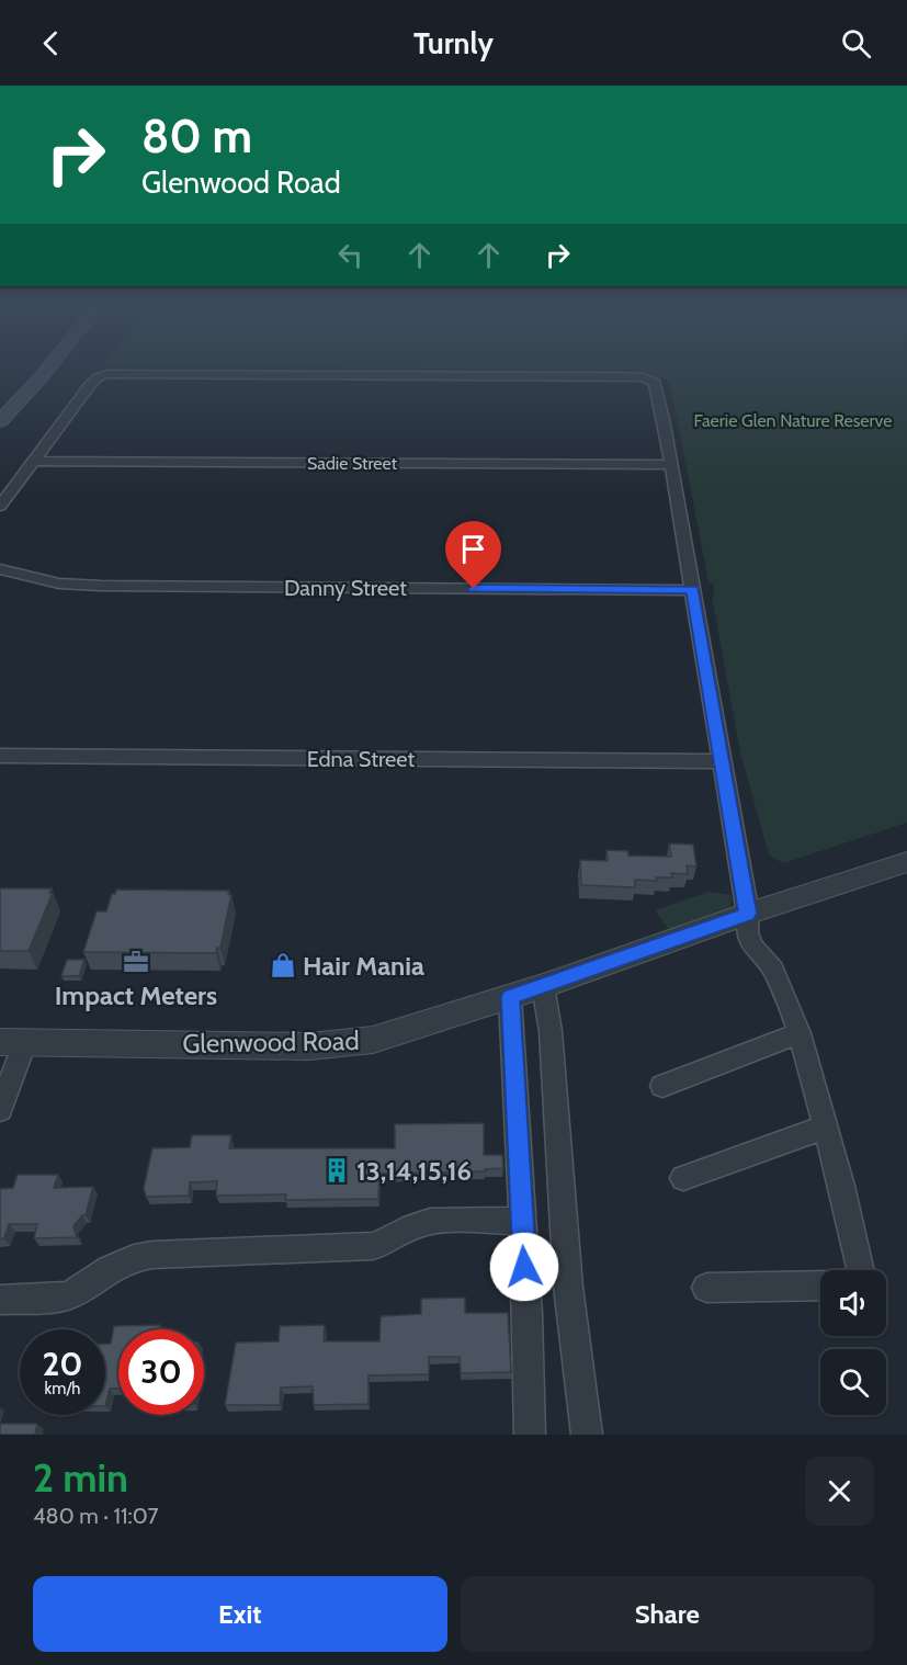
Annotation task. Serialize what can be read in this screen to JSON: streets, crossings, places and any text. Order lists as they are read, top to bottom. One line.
{"streets":{"street":["Sadie Street","Danny Street","Edna Street","Glenwood Road"]},"parks":["Faerie Glen Nature Reserve"],"places":{"office":["Impact Meters"],"shop":["Hair Mania"],"building":["13,14,15,16"]},"page":{"header":"Turnly","turn":["80 m","Glenwood Road"],"speed":"20 km/h","limit":"30","heading":["2 min","480 m · 11:07"],"buttons":["Exit","Share"]}}
